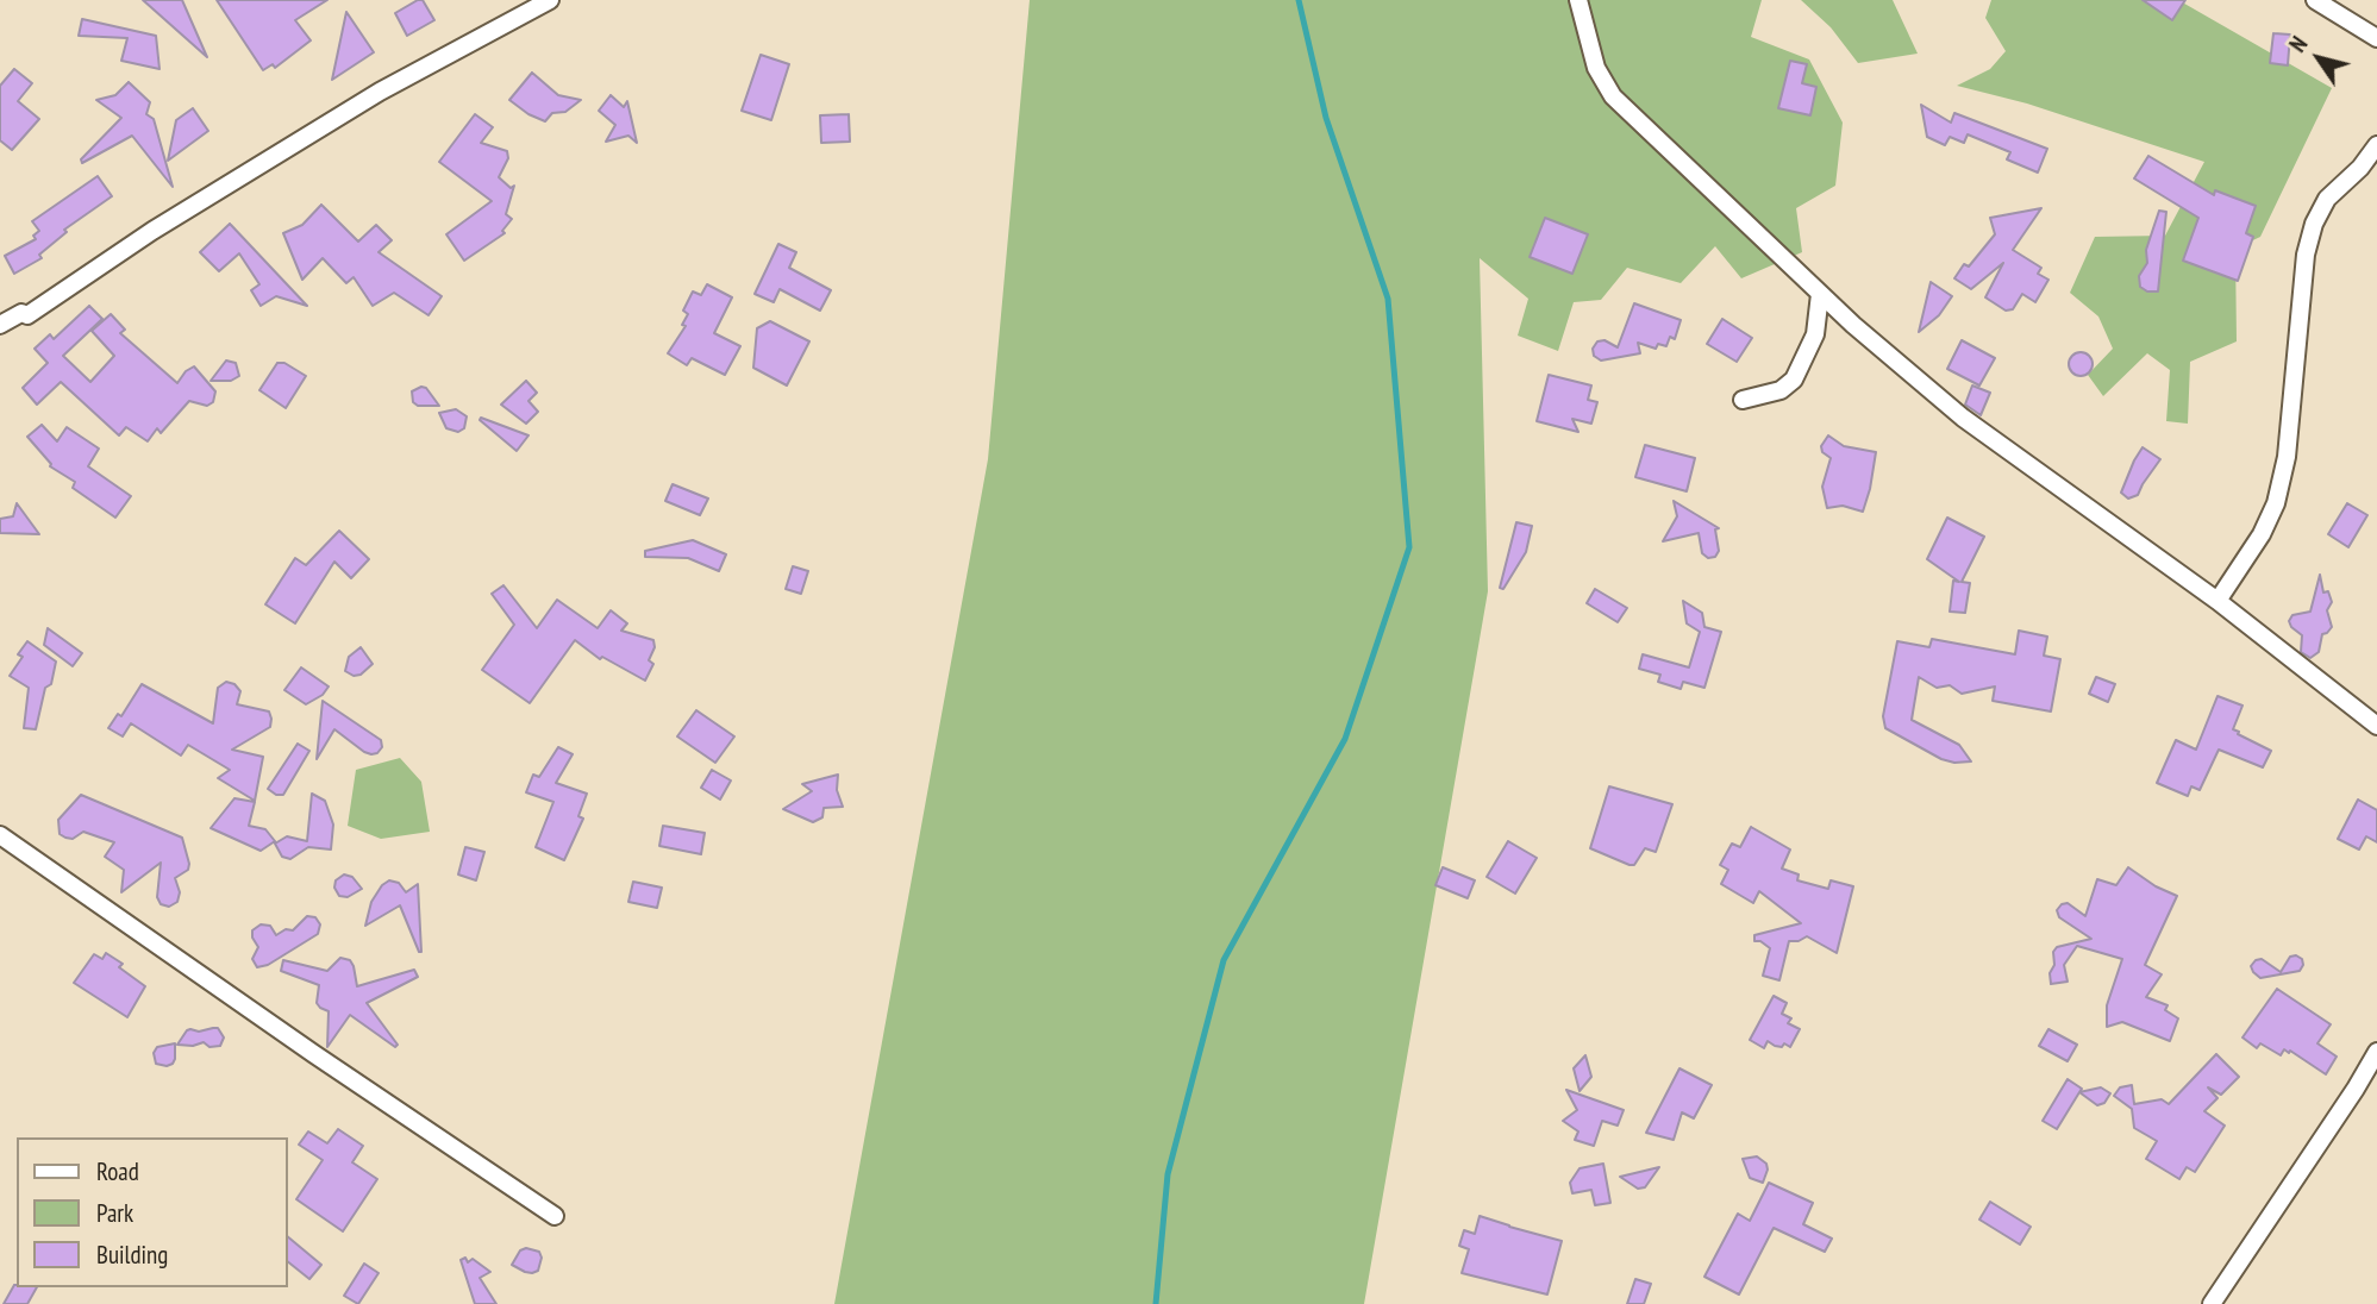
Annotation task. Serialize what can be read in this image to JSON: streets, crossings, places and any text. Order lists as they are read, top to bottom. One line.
{"legend":["Road","Park","Building"],"north":"top left"}
